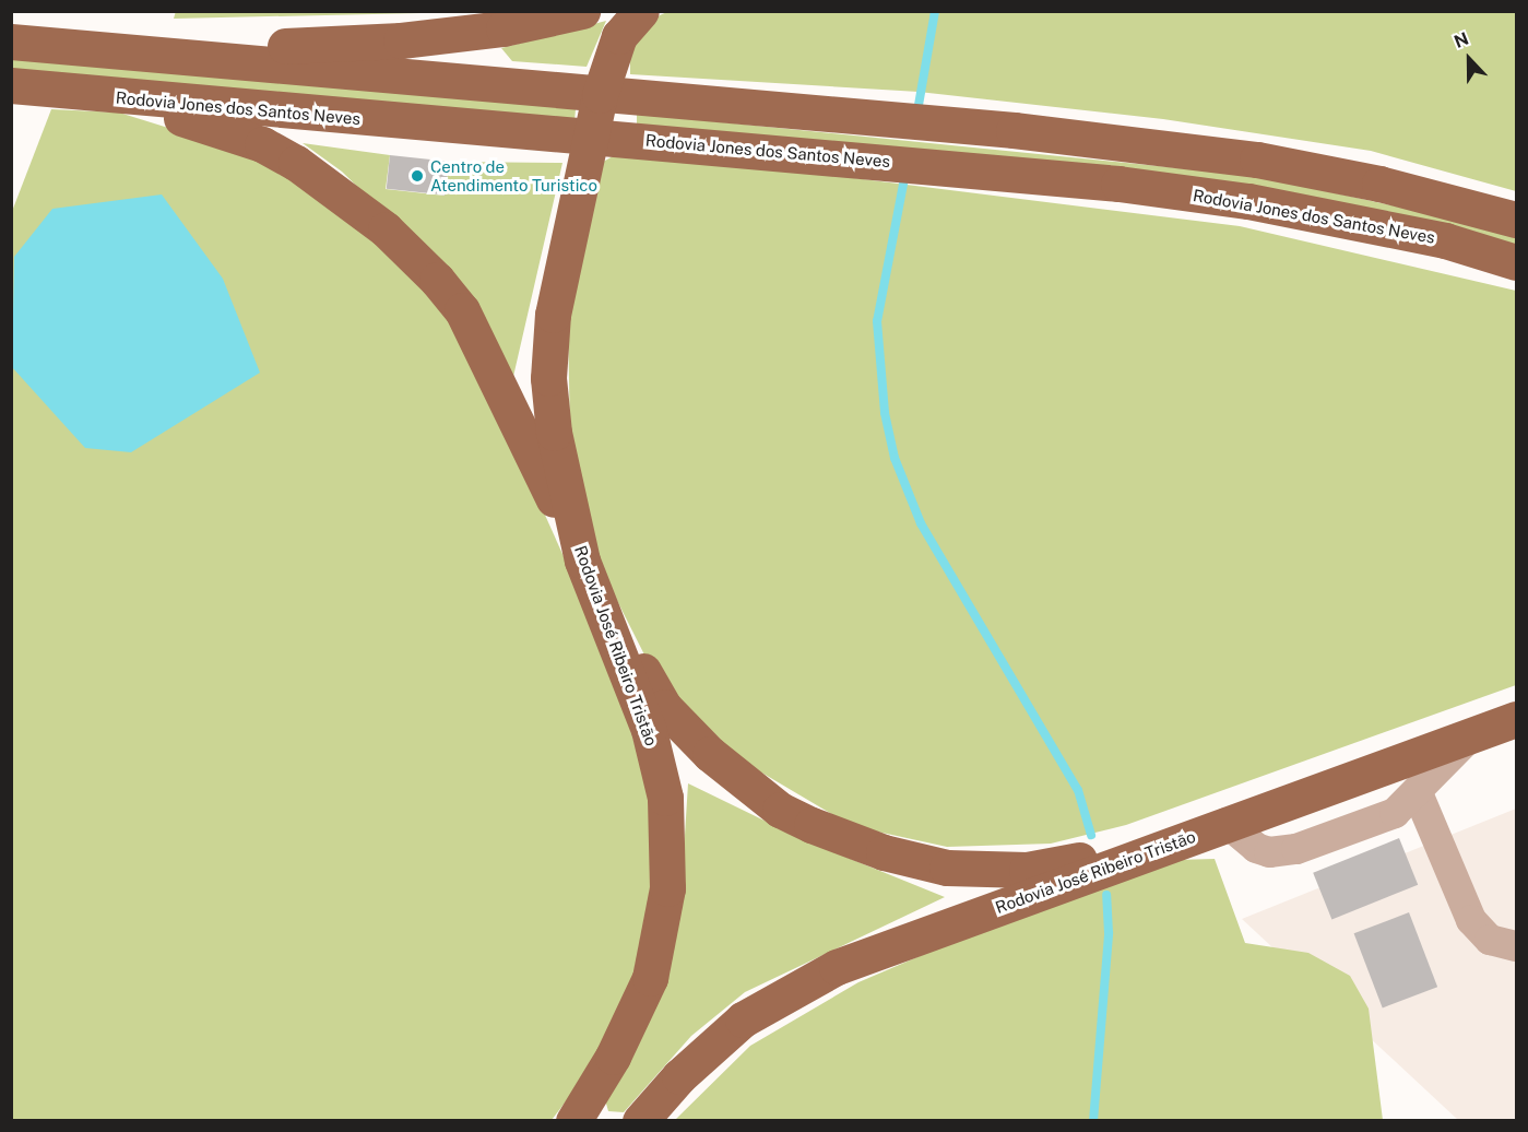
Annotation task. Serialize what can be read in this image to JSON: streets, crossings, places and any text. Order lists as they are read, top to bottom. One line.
{"streets":{"main road":["Rodovia Jones dos Santos Neves","Rodovia José Ribeiro Tristão"]},"crossings":[["Rodovia Jones dos Santos Neves","Rodovia José Ribeiro Tristão"]],"places":["Centro de Atendimento Turistico"],"north":"top"}
